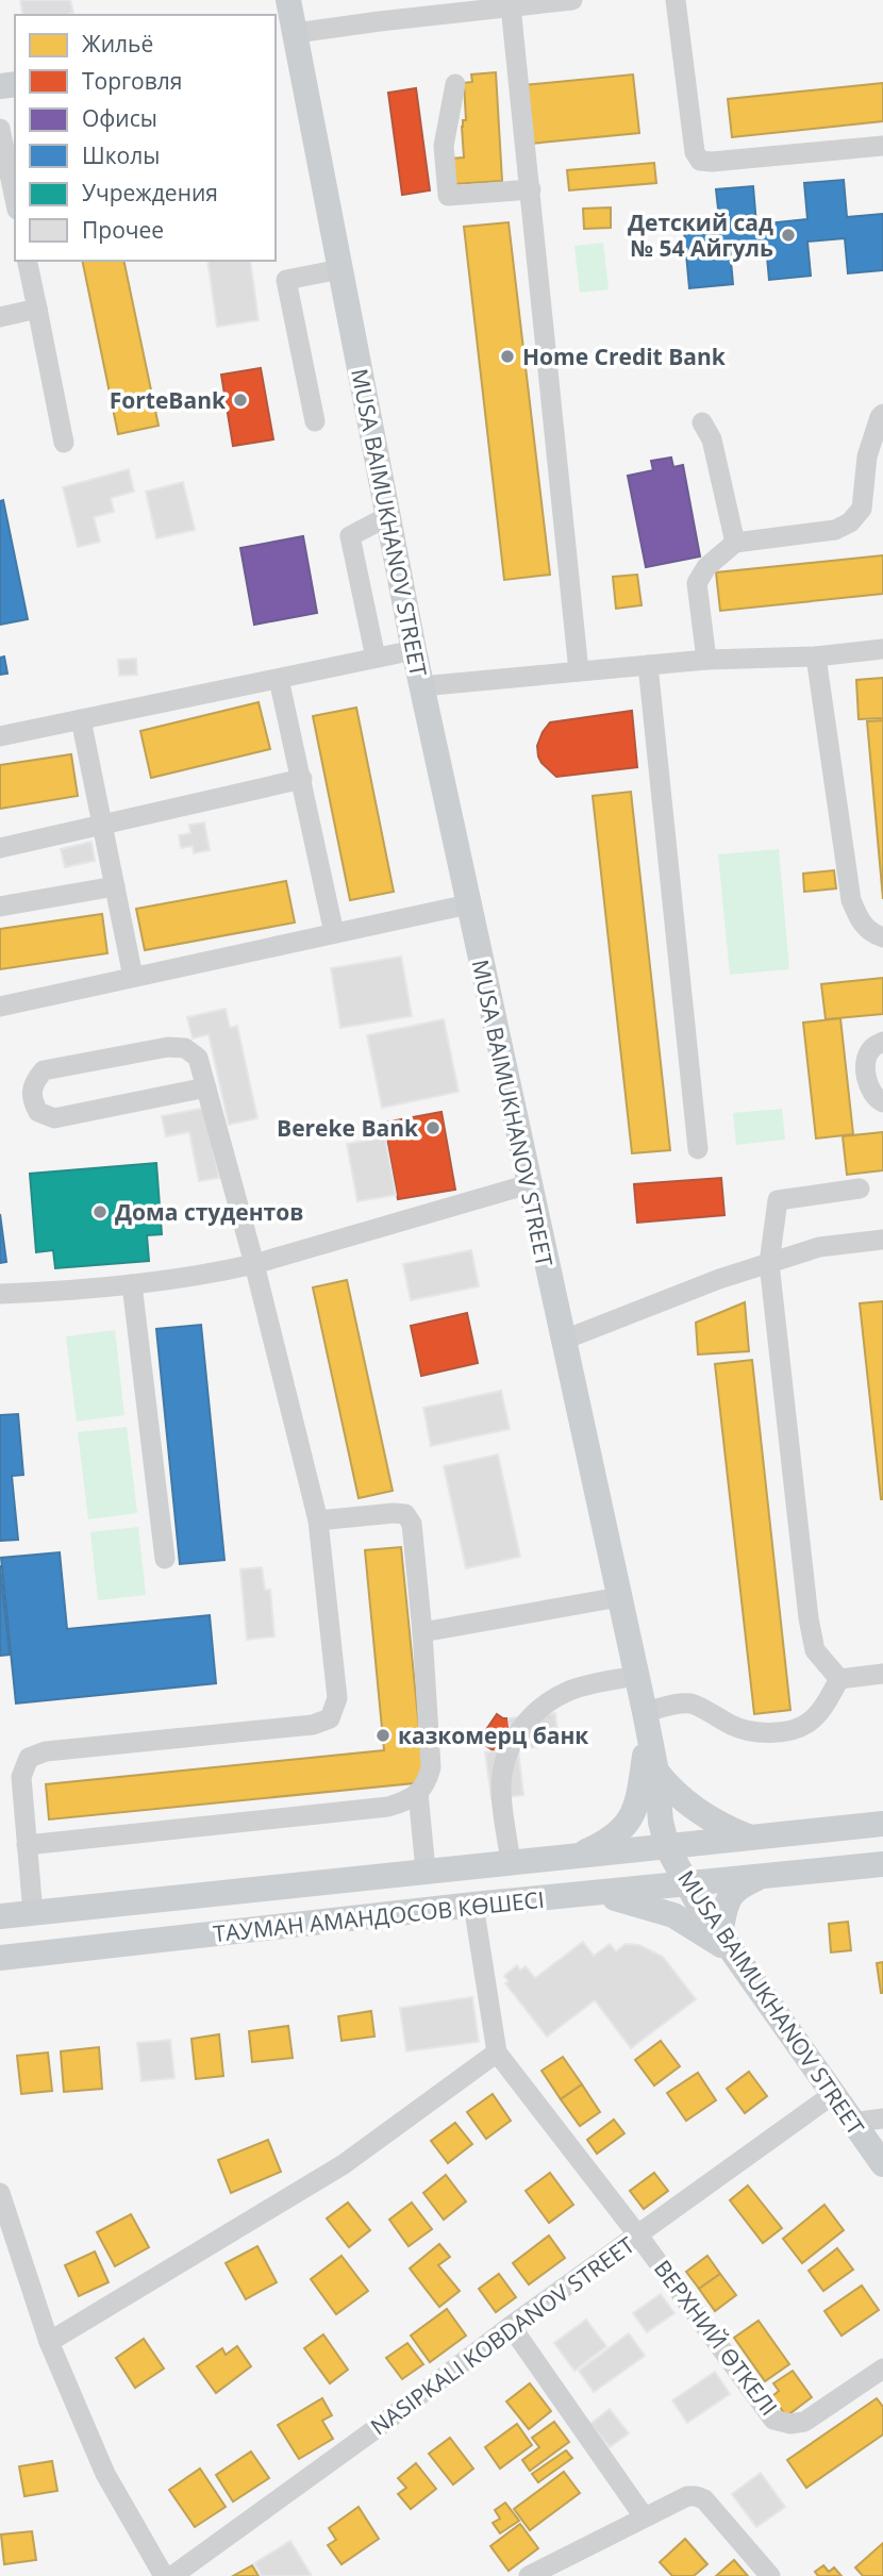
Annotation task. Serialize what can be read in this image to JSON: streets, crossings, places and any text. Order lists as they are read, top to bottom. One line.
{"streets":{"main road":["MUSA BAIMUKHANOV STREET","ТАУМАН АМАНДОСОВ КӨШЕСІ"],"street":["NASIPKALI KOBDANOV STREET","ВЕРХНИЙ ӨТКЕЛІ"]},"crossings":[["MUSA BAIMUKHANOV STREET","ТАУМАН АМАНДОСОВ КӨШЕСІ"],["MUSA BAIMUKHANOV STREET","NASIPKALI KOBDANOV STREET"],["NASIPKALI KOBDANOV STREET","ВЕРХНИЙ ӨТКЕЛІ"]],"places":["Детский сад № 54 Айгуль","Home Credit Bank","ForteBank","Bereke Bank","Дома студентов","казкомерц банк"],"legend":["Жильё","Торговля","Офисы","Школы","Учреждения","Прочее"]}
